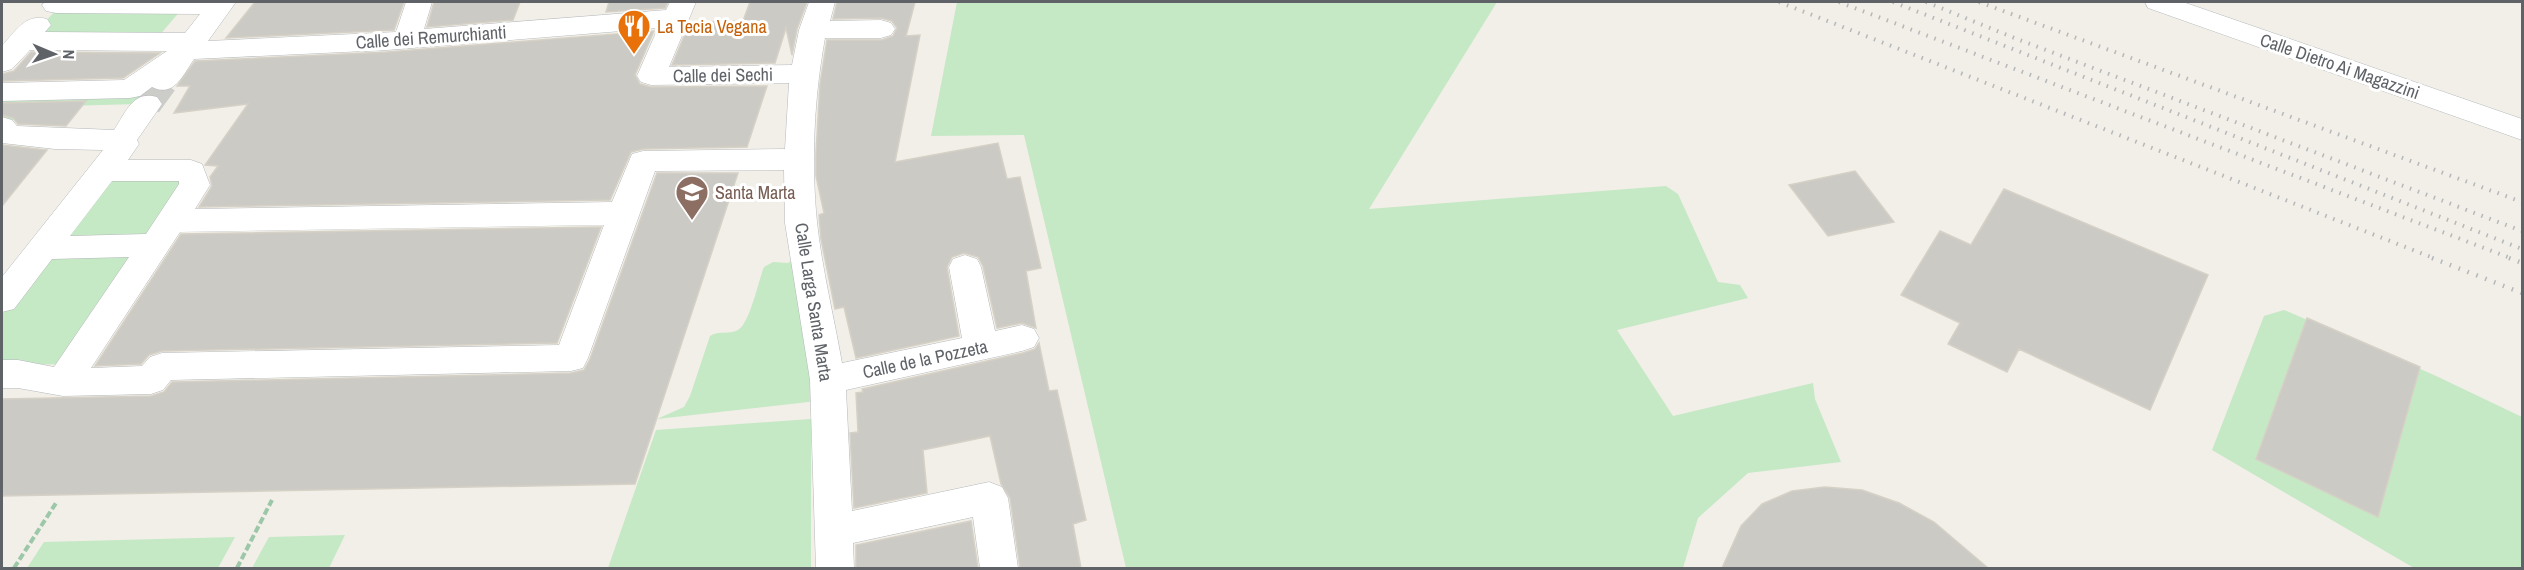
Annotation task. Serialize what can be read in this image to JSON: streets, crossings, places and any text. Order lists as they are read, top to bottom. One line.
{"streets":{"street":["Calle dei Remurchianti","Calle Dietro Ai Magazzini","Calle dei Sechi","Calle Larga Santa Marta","Calle de la Pozzeta"]},"crossings":[["Calle dei Remurchianti","Calle dei Sechi"],["Calle dei Sechi","Calle Larga Santa Marta"],["Calle Larga Santa Marta","Calle de la Pozzeta"]],"places":{"restaurant":["La Tecia Vegana"],"school or university":["Santa Marta"]},"north":"right"}
